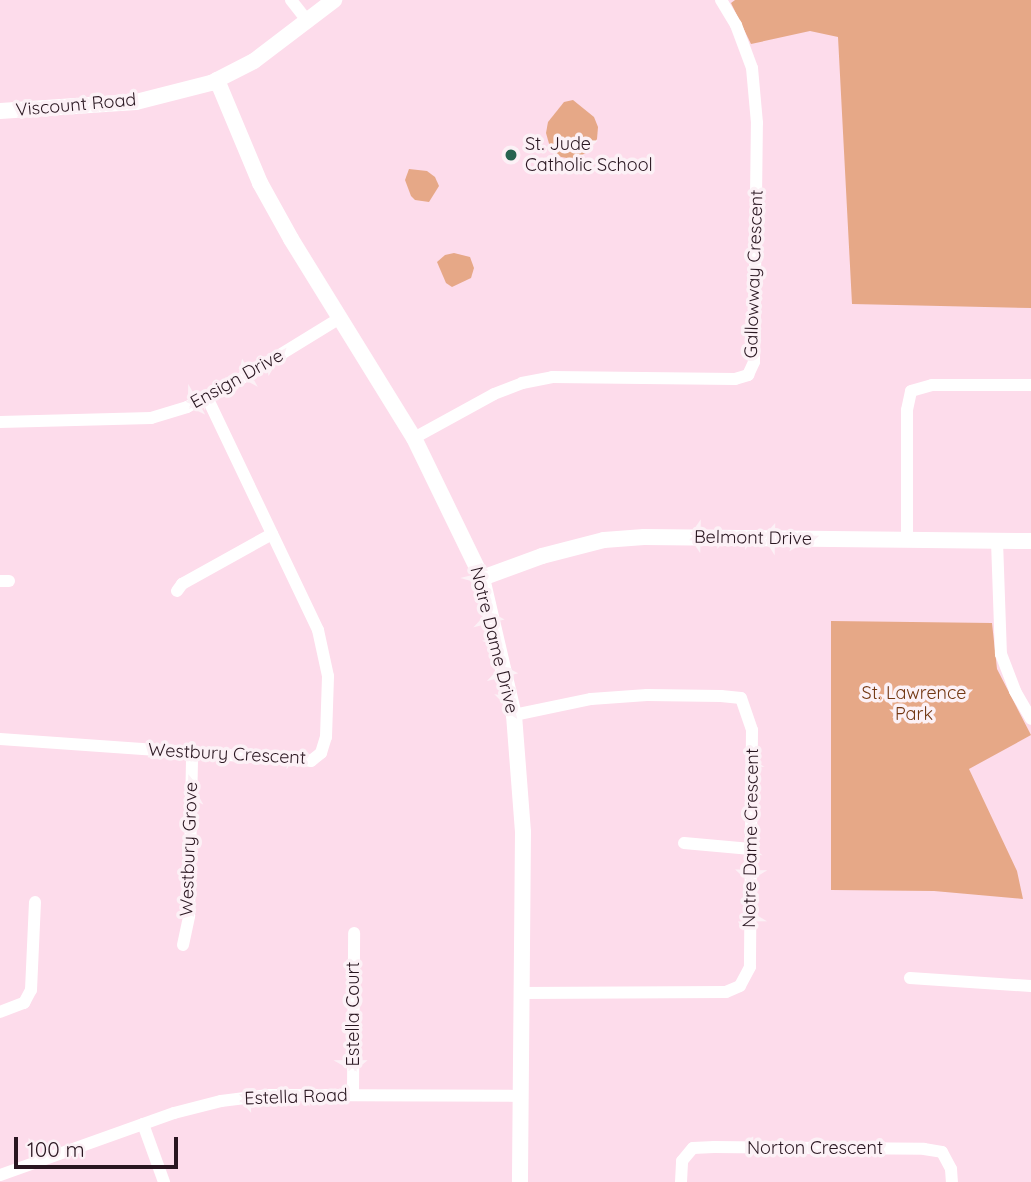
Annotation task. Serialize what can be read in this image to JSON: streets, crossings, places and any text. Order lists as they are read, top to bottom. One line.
{"streets":{"street":["Viscount Road","Gallowway Crescent","Ensign Drive","Belmont Drive","Notre Dame Drive","Westbury Crescent","Notre Dame Crescent","Westbury Grove","Estella Court","Estella Road","Norton Crescent"]},"crossings":[["Viscount Road","Notre Dame Drive"],["Gallowway Crescent","Notre Dame Drive"],["Ensign Drive","Notre Dame Drive"],["Ensign Drive","Westbury Crescent"],["Belmont Drive","Notre Dame Drive"],["Notre Dame Drive","Notre Dame Crescent"],["Notre Dame Drive","Estella Road"],["Westbury Crescent","Westbury Grove"],["Estella Court","Estella Road"]],"parks":["St. Lawrence Park"],"places":["St. Jude Catholic School"],"scale_bar":"100 m"}
